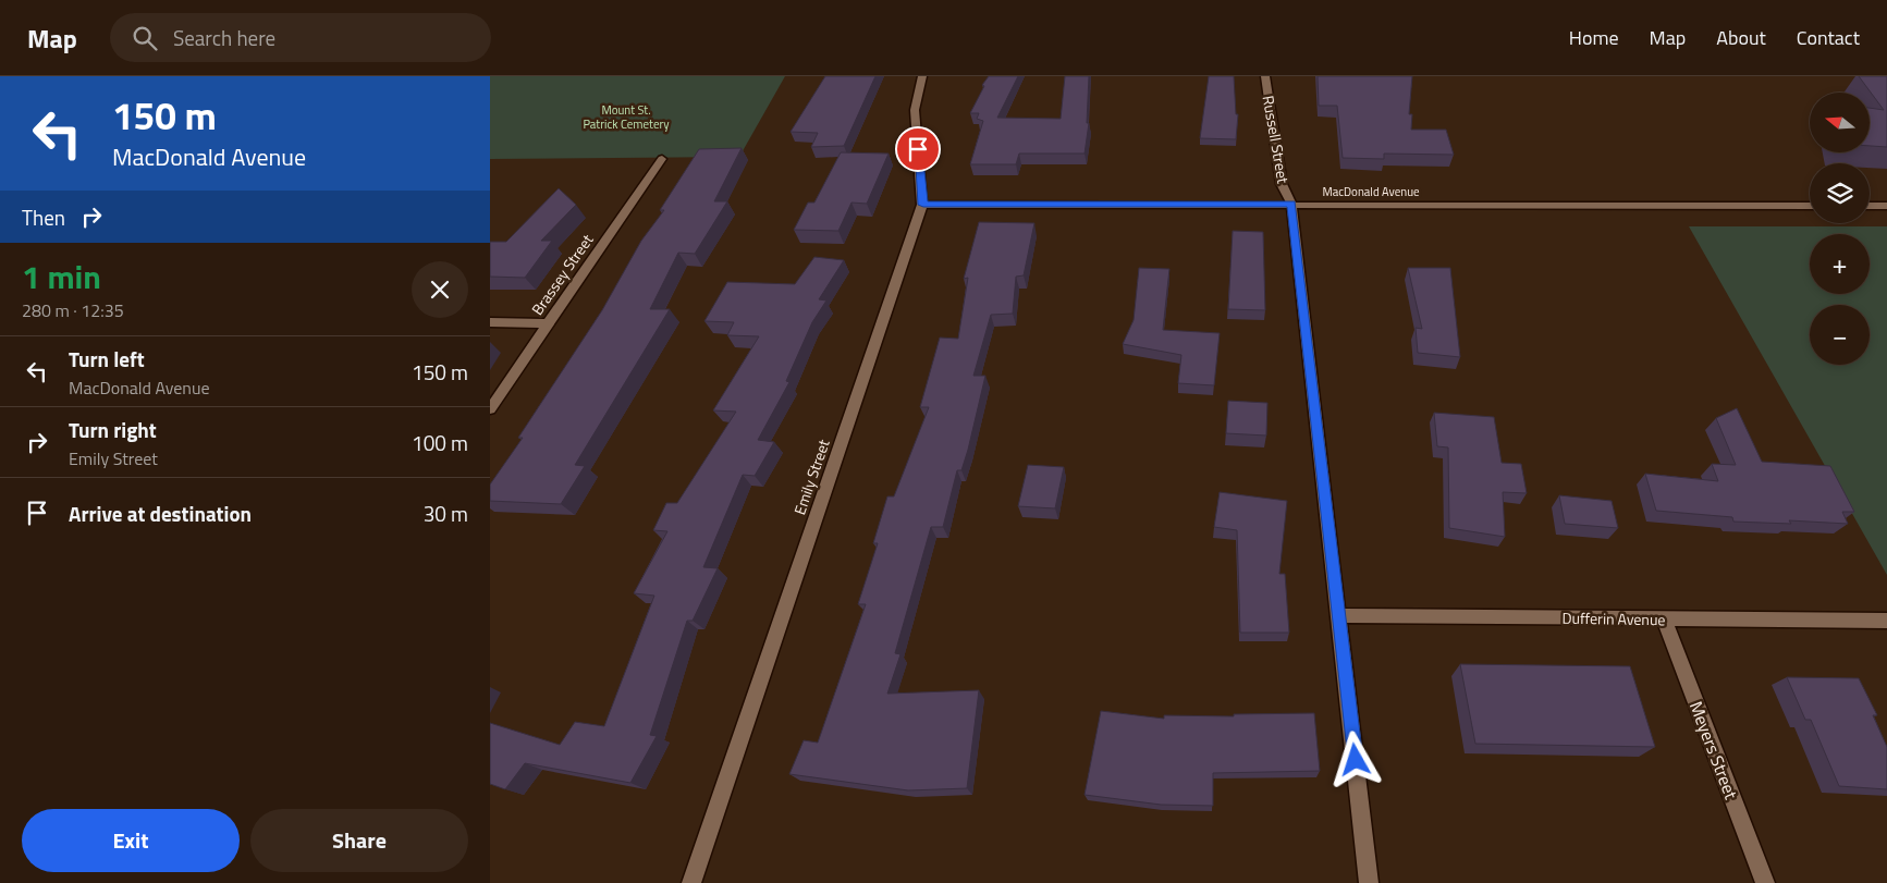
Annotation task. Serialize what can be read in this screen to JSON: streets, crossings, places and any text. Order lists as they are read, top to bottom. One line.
{"streets":{"street":["Russell Street","MacDonald Avenue","Brassey Street","Emily Street","Dufferin Avenue","Meyers Street"]},"crossings":[["Russell Street","MacDonald Avenue"],["Russell Street","Dufferin Avenue"],["MacDonald Avenue","Emily Street"],["Dufferin Avenue","Meyers Street"]],"parks":["Mount St. Patrick Cemetery"],"north":"left","page":{"header":"Map","search":"Search here","nav":["Home","Map","About","Contact"],"turn":["150 m","MacDonald Avenue"],"map_buttons":["+","−"],"then":"Then","heading":["1 min","280 m · 12:35"],"list":[{"name":"Turn left","note":"MacDonald Avenue","value":"150 m"},{"name":"Turn right","note":"Emily Street","value":"100 m"},{"name":"Arrive at destination","value":"30 m"}],"buttons":["Exit","Share"]}}
